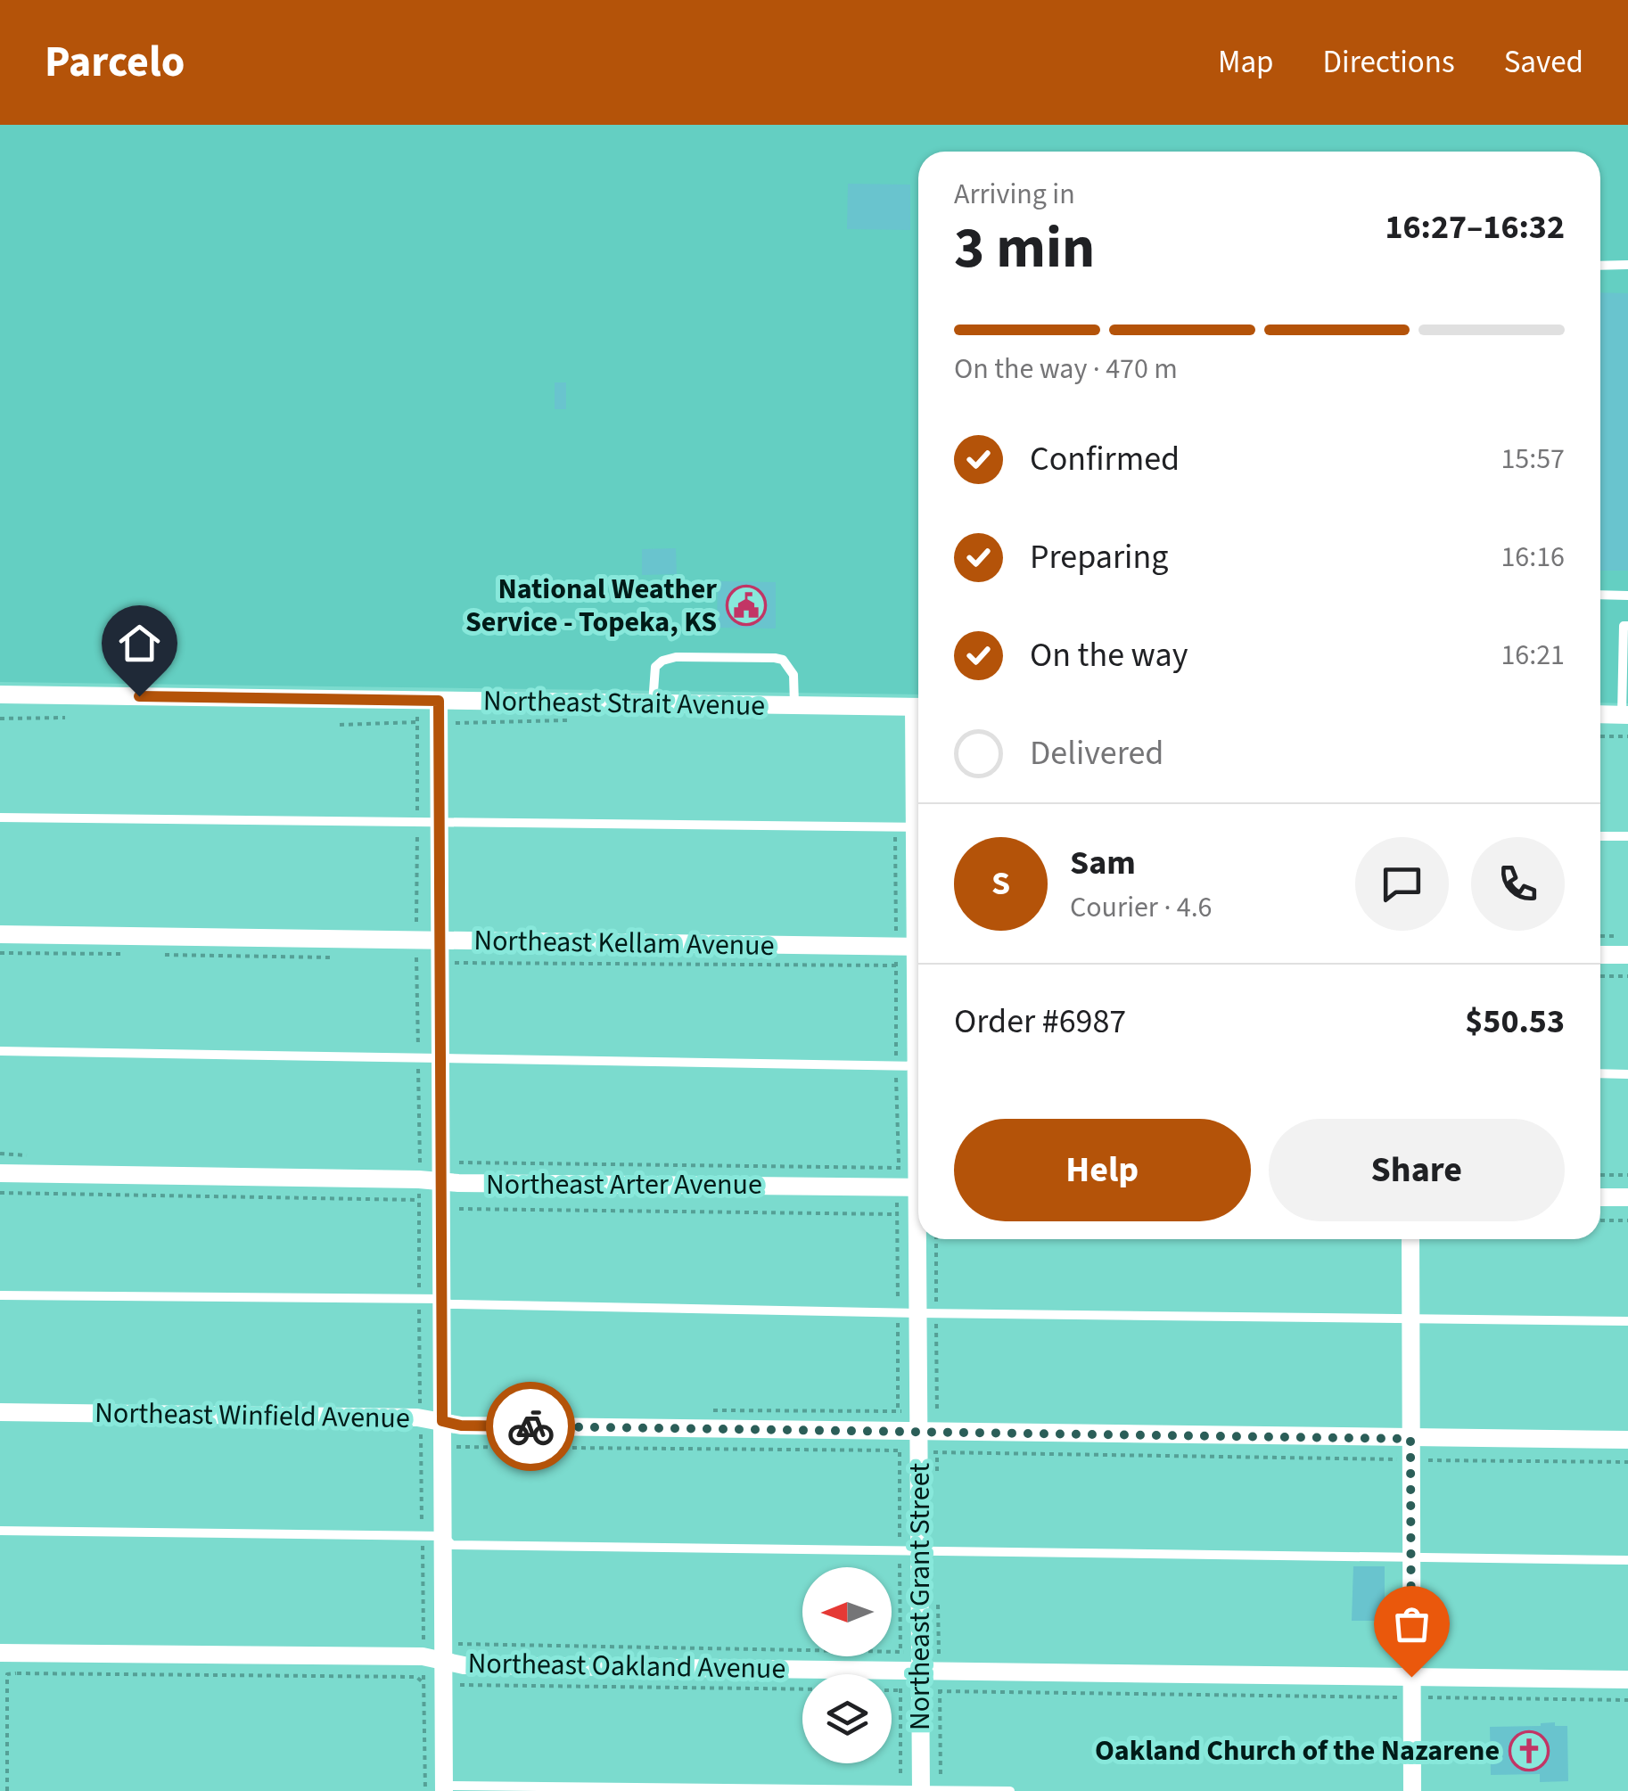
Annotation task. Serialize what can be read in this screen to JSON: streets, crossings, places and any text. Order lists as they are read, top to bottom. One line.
{"streets":{"street":["Northeast Strait Avenue","Northeast Kellam Avenue","Northeast Arter Avenue","Northeast Winfield Avenue","Northeast Grant Street","Northeast Oakland Avenue"]},"crossings":[["Northeast Winfield Avenue","Northeast Grant Street"],["Northeast Grant Street","Northeast Oakland Avenue"]],"places":{"public building":["National Weather Service - Topeka, KS"],"church":["Oakland Church of the Nazarene"]},"north":"left","page":{"header":"Parcelo","nav":["Map","Directions","Saved"],"heading":["3 min","Arriving in","16:27–16:32"],"panel":["Sam","Courier · 4.6","Order #6987","$50.53"],"bar":"On the way · 470 m","list":[["Confirmed","15:57"],["Preparing","16:16"],["On the way","16:21"],"Delivered"],"round":"S","buttons":["Help","Share"]}}
